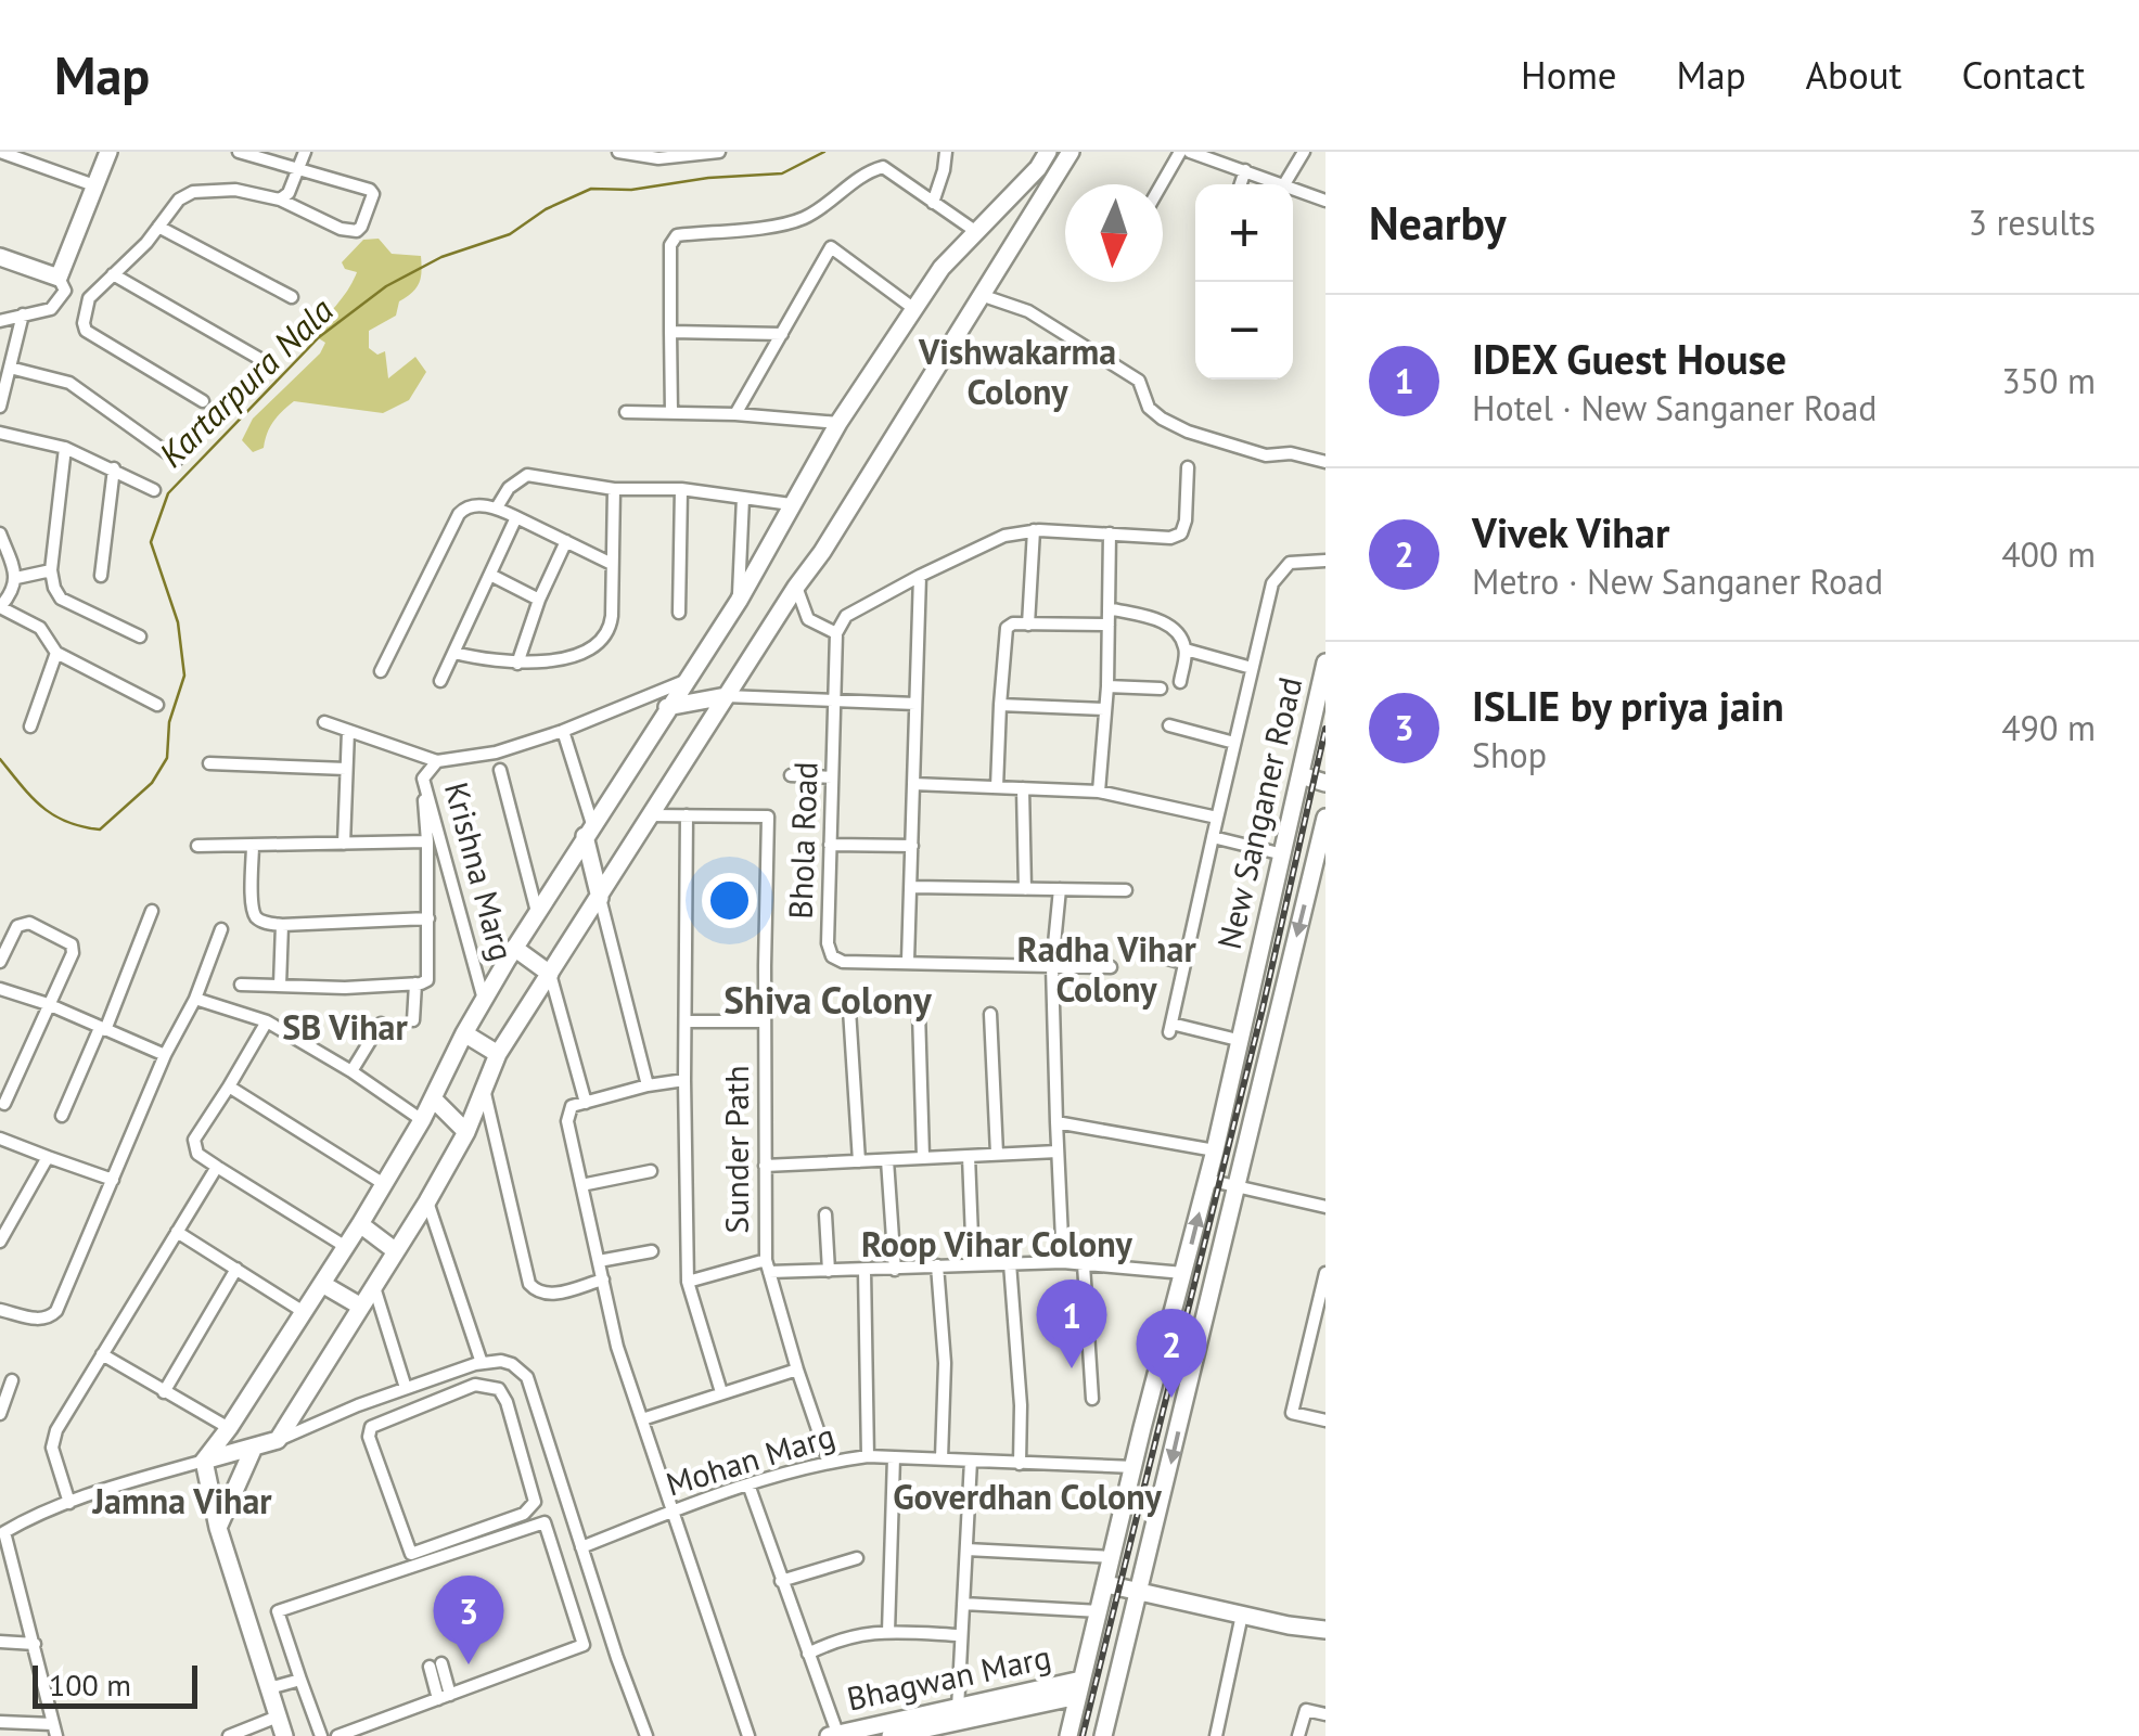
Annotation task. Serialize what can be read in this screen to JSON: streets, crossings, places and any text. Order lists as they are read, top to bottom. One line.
{"streets":{"street":["New Sanganer Road","Bhola Road","Krishna Marg","Sunder Path","Mohan Marg","Bhagwan Marg"]},"crossings":[["New Sanganer Road","Mohan Marg"],["New Sanganer Road","Bhagwan Marg"],["Sunder Path","Mohan Marg"]],"districts":["Vishwakarma Colony","Radha Vihar Colony","Shiva Colony","SB Vihar","Roop Vihar Colony","Goverdhan Colony","Jamna Vihar"],"water":["Kartarpura Nala"],"scale_bar":"100 m","north":"bottom","page":{"header":"Map","nav":["Home","Map","About","Contact"],"heading":["Nearby","3 results"],"map_buttons":["+","−"],"list":[{"mark":"1","name":"IDEX Guest House","note":"Hotel · New Sanganer Road","value":"350 m"},{"mark":"2","name":"Vivek Vihar","note":"Metro · New Sanganer Road","value":"400 m"},{"mark":"3","name":"ISLIE by priya jain","note":"Shop","value":"490 m"}],"pins":["1","2","3"],"scale":"100 m"}}
